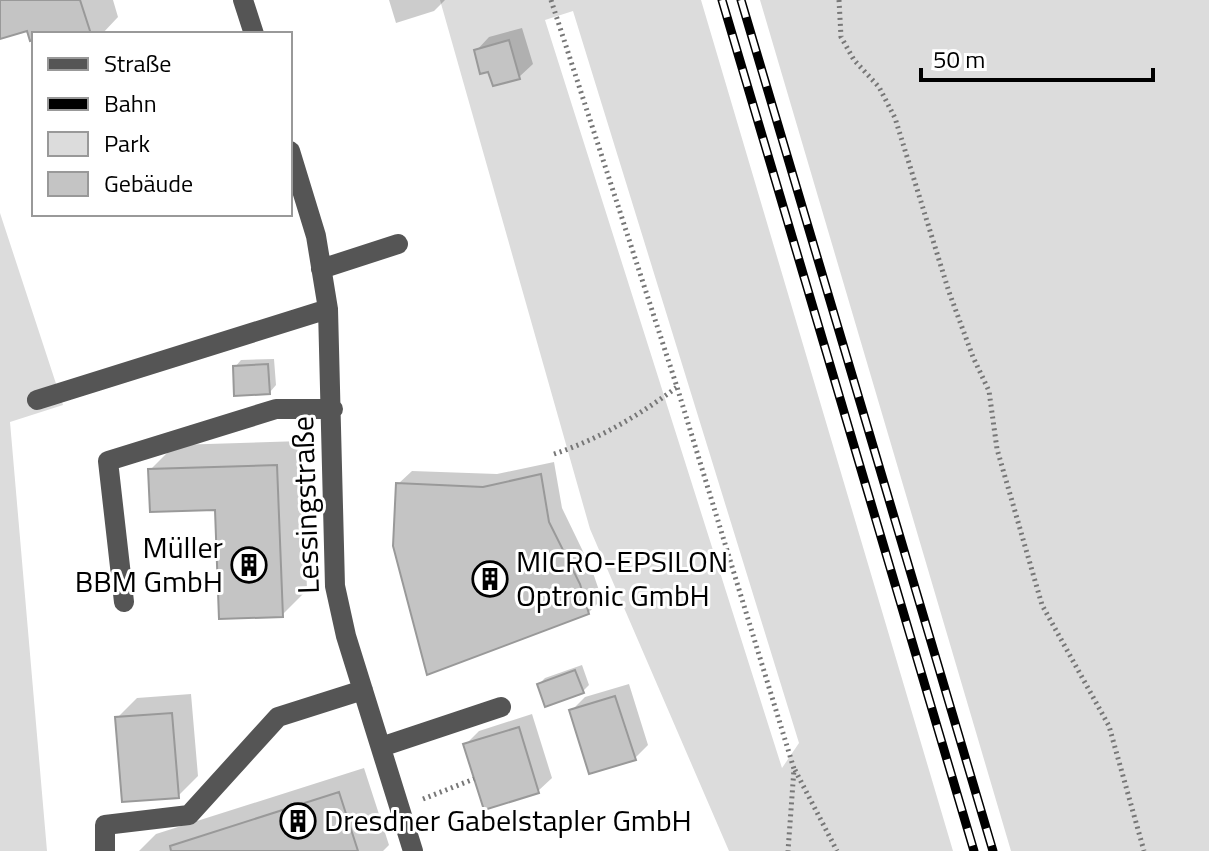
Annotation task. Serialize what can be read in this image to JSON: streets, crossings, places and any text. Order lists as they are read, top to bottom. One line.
{"streets":{"street":["Lessingstraße"]},"places":{"building":["Müller BBM GmbH","MICRO-EPSILON Optronic GmbH","Dresdner Gabelstapler GmbH"]},"legend":["Straße","Bahn","Park","Gebäude"],"scale_bar":"50 m"}
